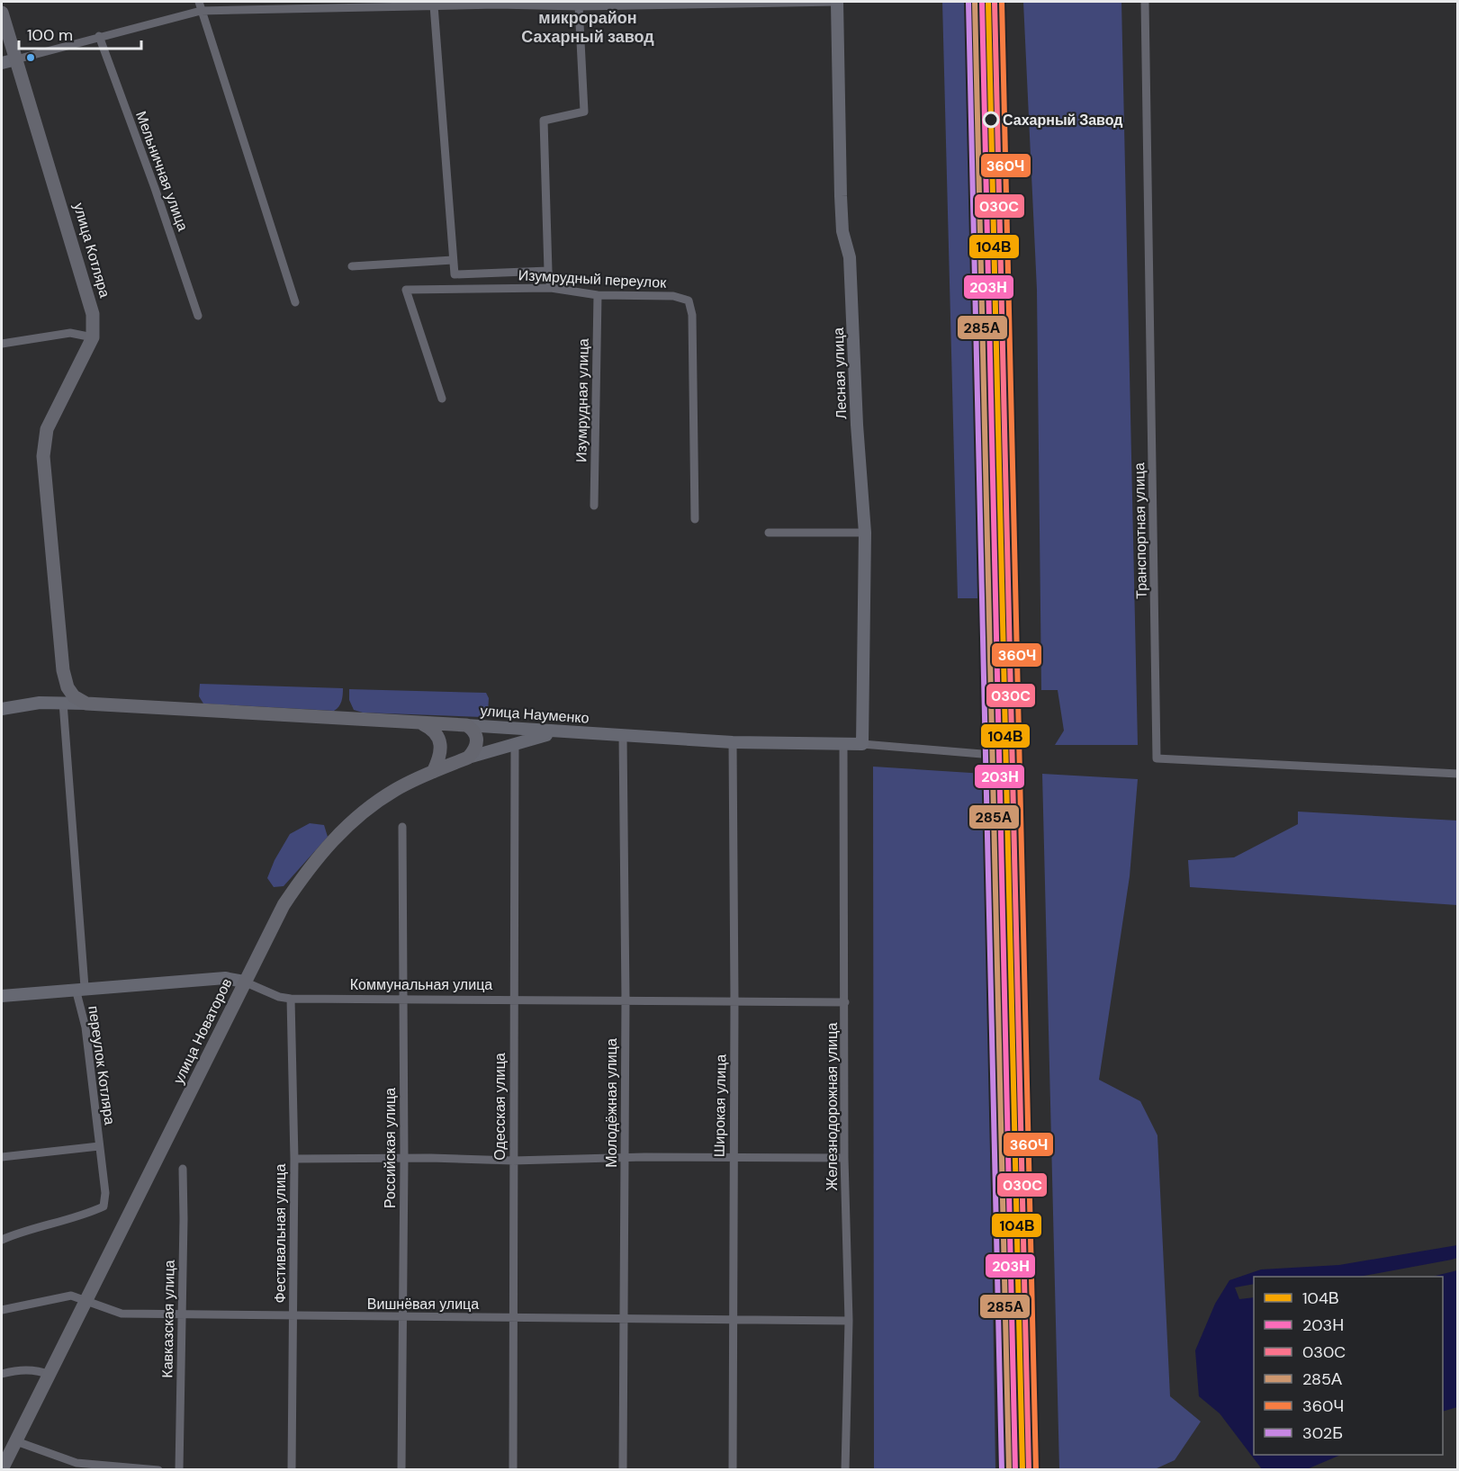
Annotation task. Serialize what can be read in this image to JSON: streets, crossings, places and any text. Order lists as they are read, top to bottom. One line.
{"streets":{"main road":["улица Котляра","Лесная улица","улица Науменко","Коммунальная улица","улица Новаторов"],"street":["Мельничная улица","Изумрудный переулок","Изумрудная улица","Транспортная улица","переулок Котляра","Молодёжная улица","Широкая улица","Одесская улица","Железнодорожная улица","Российская улица","Фестивальная улица","Вишнёвая улица","Кавказская улица"]},"crossings":[["Изумрудный переулок","Изумрудная улица"],["Лесная улица","улица Науменко"],["улица Науменко","улица Новаторов"],["улица Науменко","Молодёжная улица"],["улица Науменко","Широкая улица"],["улица Науменко","Железнодорожная улица"],["Коммунальная улица","улица Новаторов"],["Коммунальная улица","переулок Котляра"],["Коммунальная улица","Молодёжная улица"],["Коммунальная улица","Широкая улица"],["Коммунальная улица","Одесская улица"],["Коммунальная улица","Железнодорожная улица"],["Коммунальная улица","Российская улица"],["Коммунальная улица","Фестивальная улица"],["улица Новаторов","Одесская улица"],["улица Новаторов","Вишнёвая улица"],["Молодёжная улица","Вишнёвая улица"],["Широкая улица","Вишнёвая улица"],["Одесская улица","Вишнёвая улица"],["Железнодорожная улица","Вишнёвая улица"],["Российская улица","Вишнёвая улица"],["Фестивальная улица","Вишнёвая улица"],["Вишнёвая улица","Кавказская улица"]],"districts":["микрорайон Сахарный завод"],"places":["Сахарный Завод"],"lines":["transit line 104В","transit line 203Н","transit line 030C","transit line 285А","transit line 360Ч","transit line 302Б"],"legend":["104В","203Н","030C","285А","360Ч","302Б"],"scale_bar":"100 m"}
